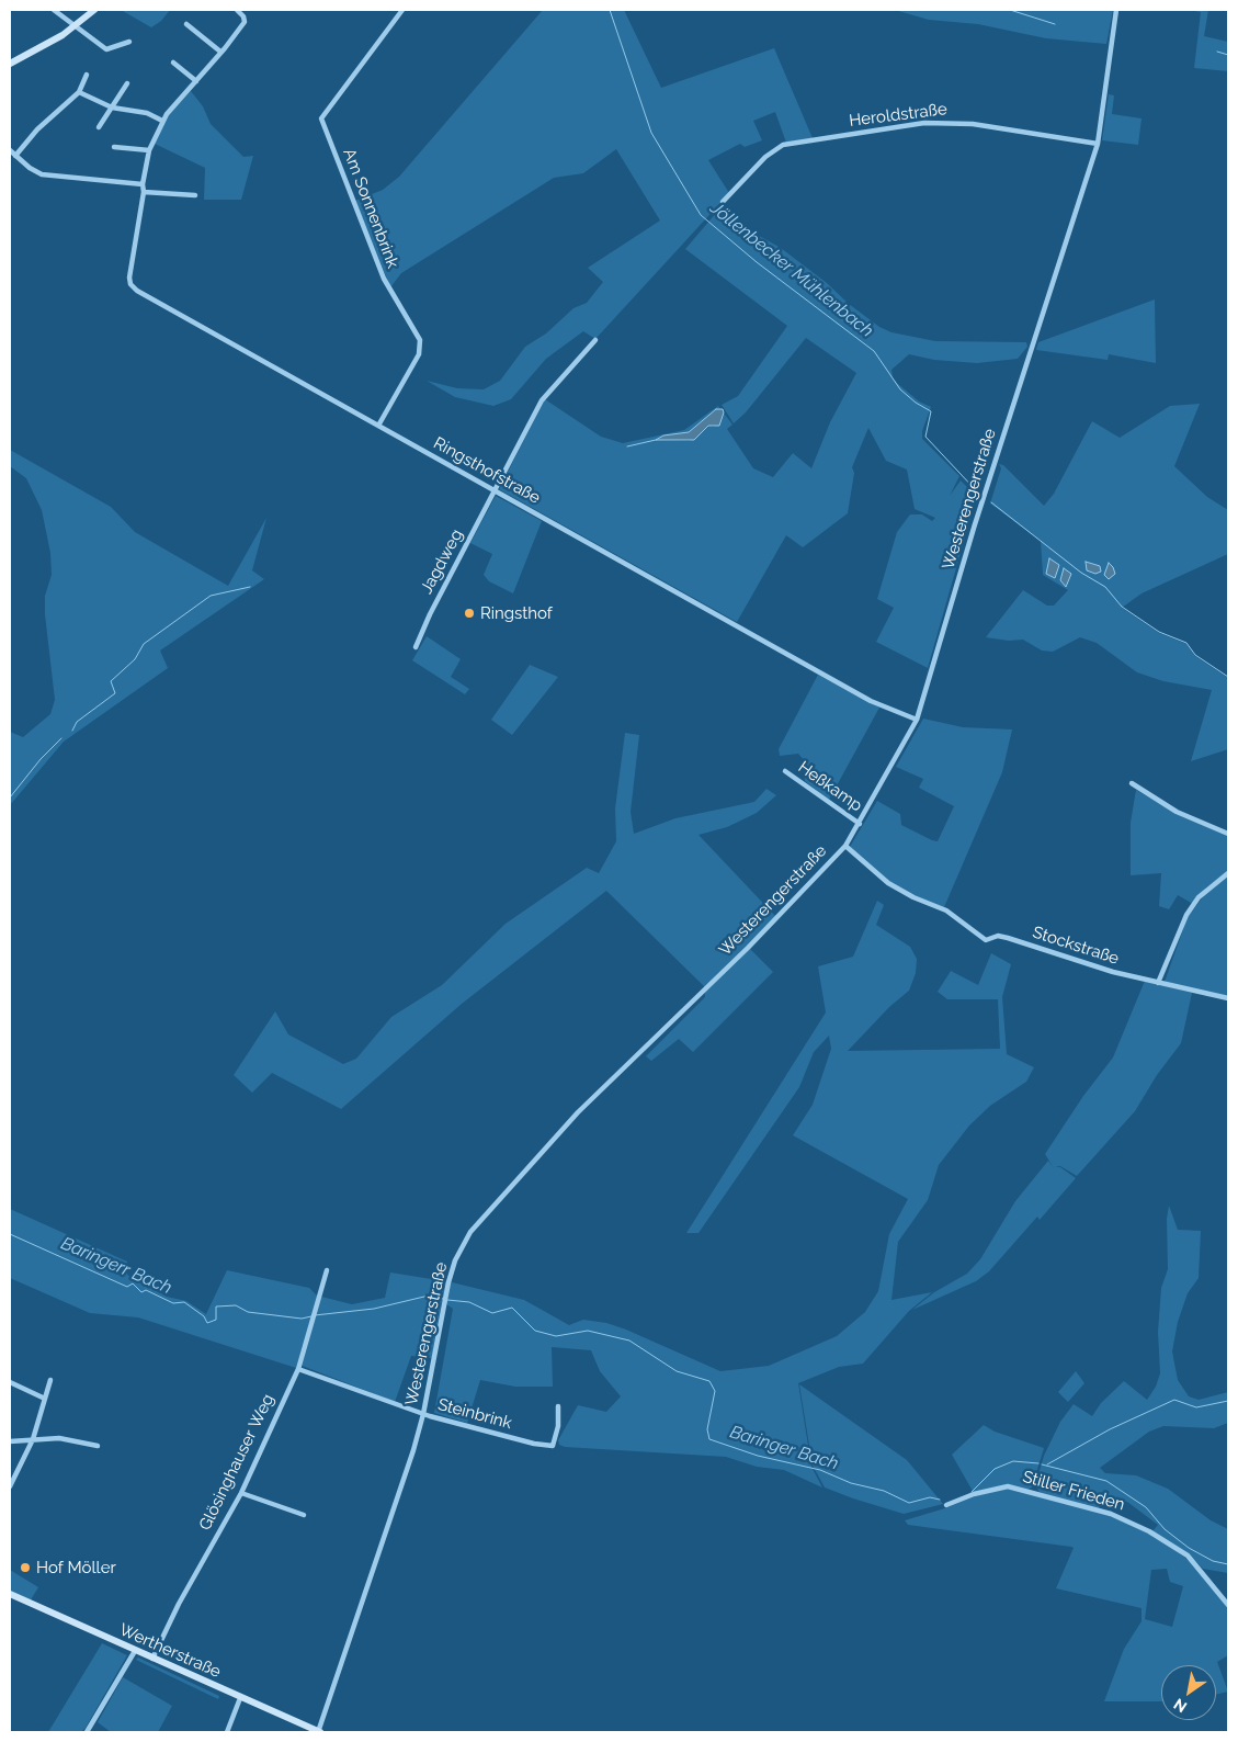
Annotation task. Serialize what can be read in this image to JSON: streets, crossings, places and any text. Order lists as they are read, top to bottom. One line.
{"streets":{"main road":["Wertherstraße"],"street":["Heroldstraße","Am Sonnenbrink","Ringsthofstraße","Westerengerstraße","Jagdweg","Heßkamp","Stockstraße","Steinbrink","Glösinghauser Weg","Stiller Frieden"]},"crossings":[["Heroldstraße","Westerengerstraße"],["Am Sonnenbrink","Ringsthofstraße"],["Ringsthofstraße","Westerengerstraße"],["Ringsthofstraße","Jagdweg"],["Westerengerstraße","Heßkamp"],["Westerengerstraße","Stockstraße"],["Westerengerstraße","Steinbrink"],["Westerengerstraße","Wertherstraße"],["Steinbrink","Glösinghauser Weg"],["Glösinghauser Weg","Wertherstraße"]],"water":["Jöllenbecker Mühlenbach","Baringerr Bach","Baringer Bach"],"places":["Ringsthof","Hof Möller"],"north":"bottom left"}
